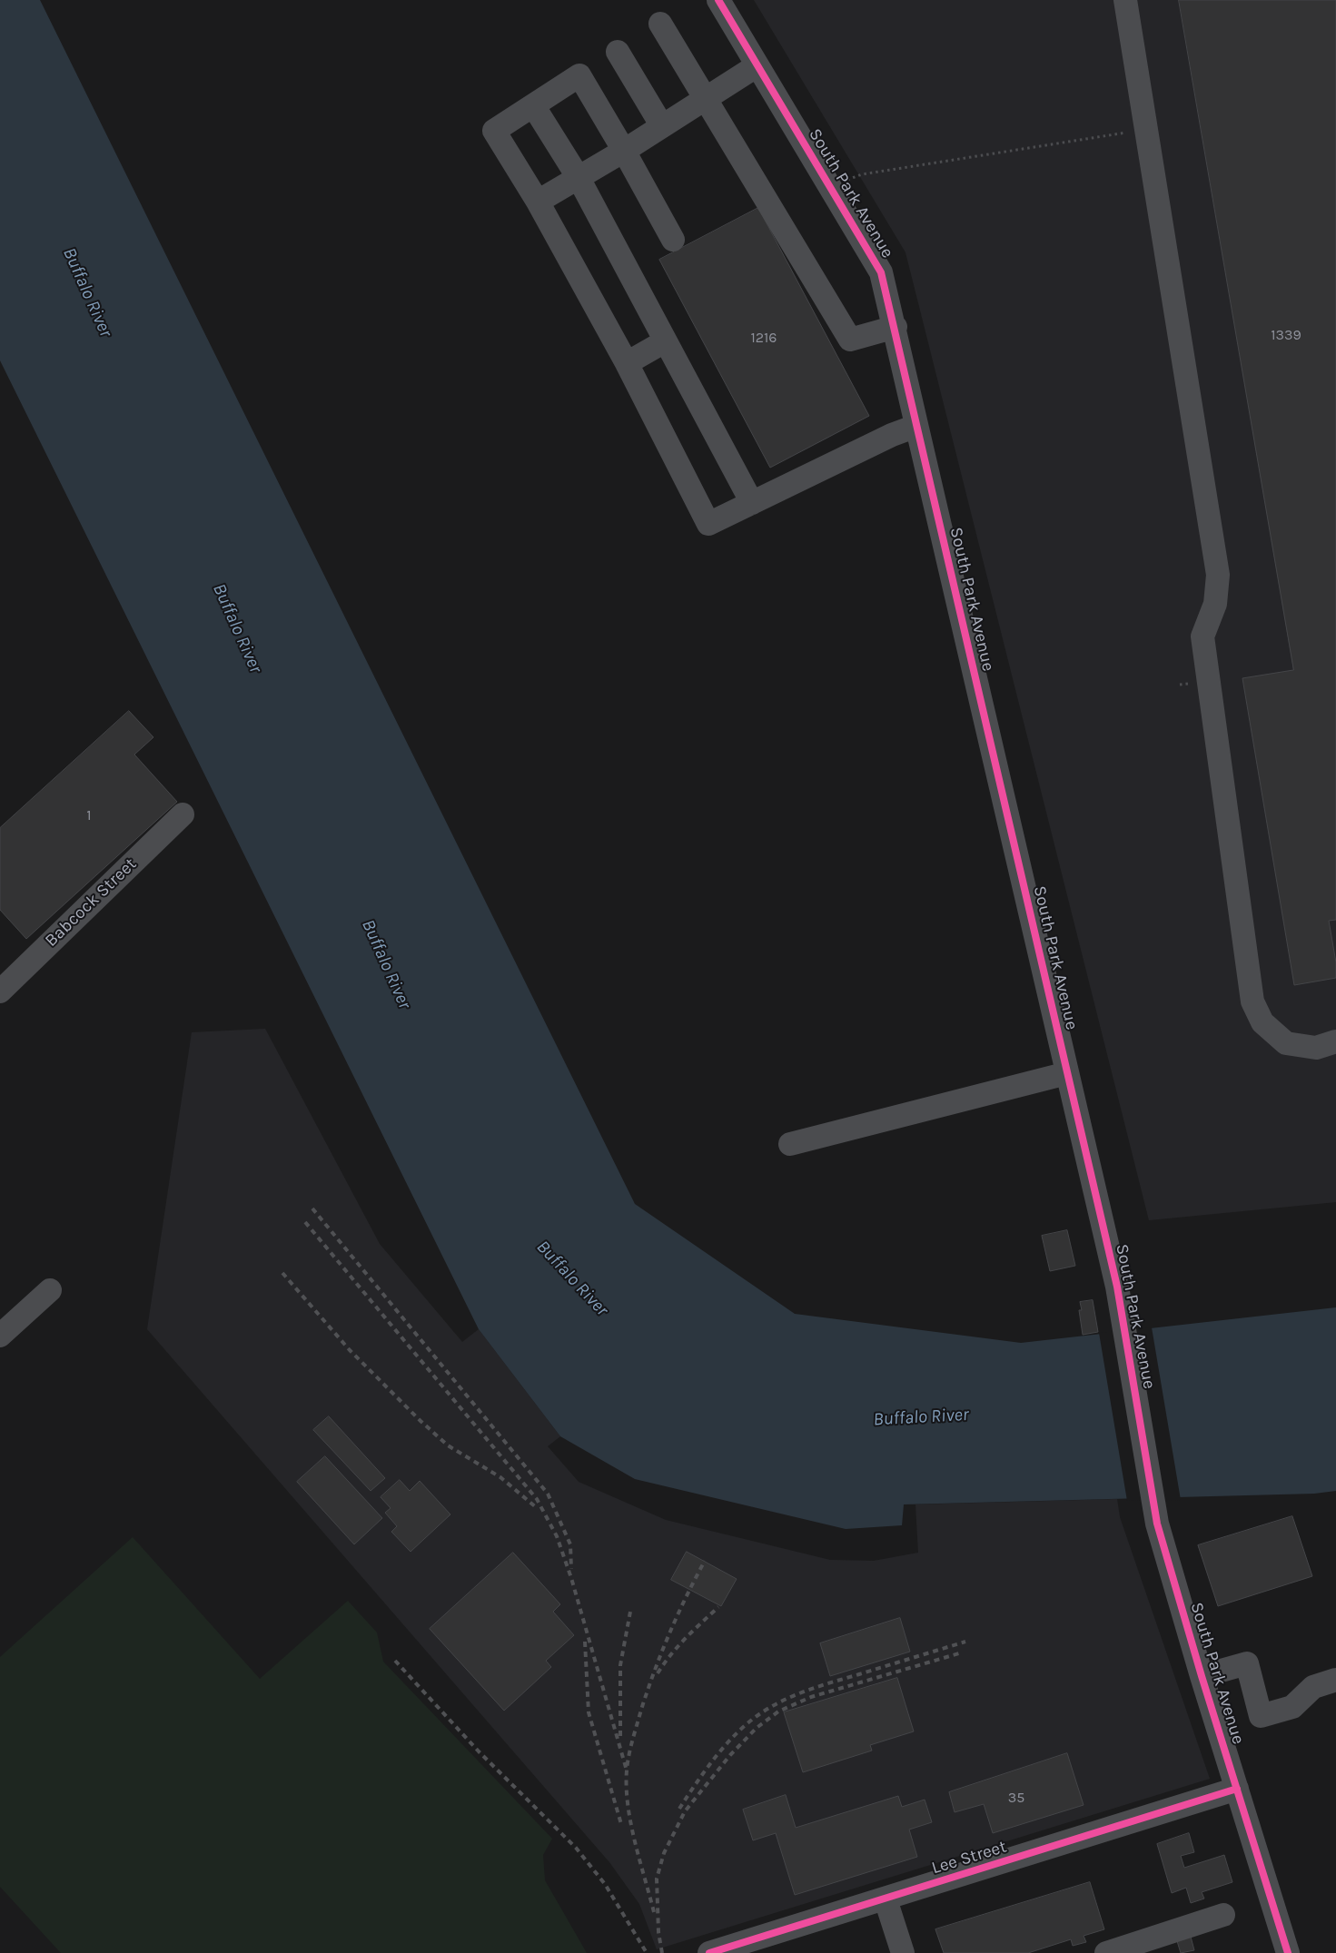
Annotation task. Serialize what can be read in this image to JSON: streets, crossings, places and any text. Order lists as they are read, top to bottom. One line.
{"streets":{"street":["South Park Avenue","Babcock Street","Lee Street"]},"crossings":[["South Park Avenue","Lee Street"]],"water":["Buffalo River"],"house_numbers":["1339","1216","1","35"]}
